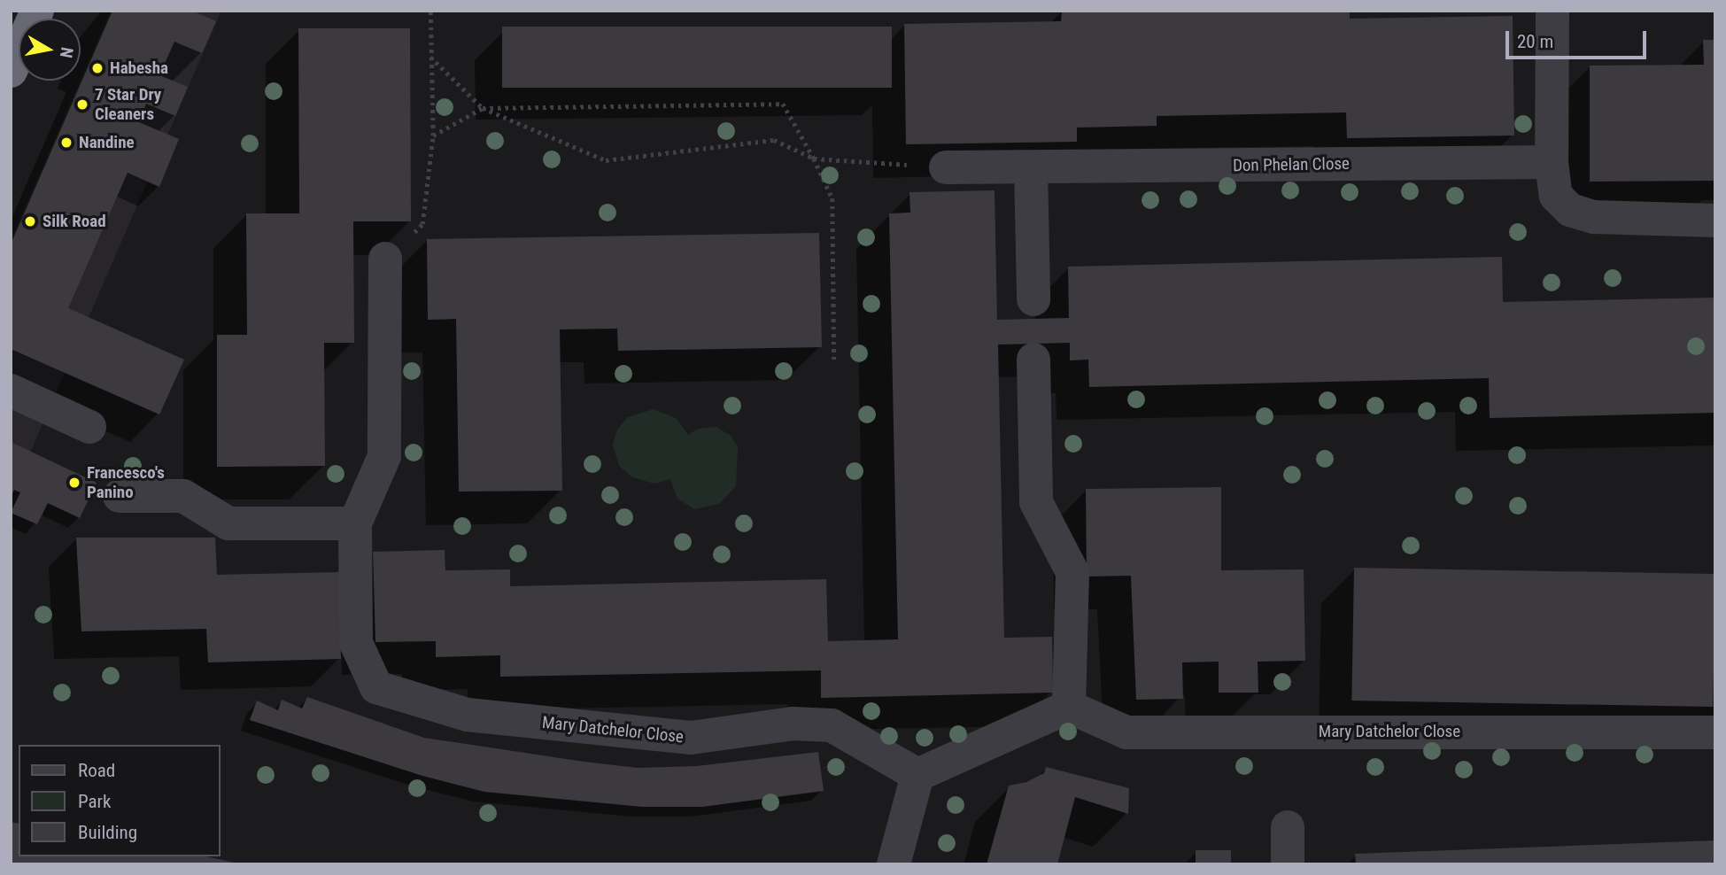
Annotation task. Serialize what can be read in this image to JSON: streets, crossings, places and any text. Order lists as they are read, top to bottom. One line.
{"streets":{"street":["Don Phelan Close","Mary Datchelor Close"]},"places":["Habesha","7 Star Dry Cleaners","Nandine","Silk Road","Francesco's Panino"],"legend":["Road","Park","Building"],"scale_bar":"20 m","north":"right"}
